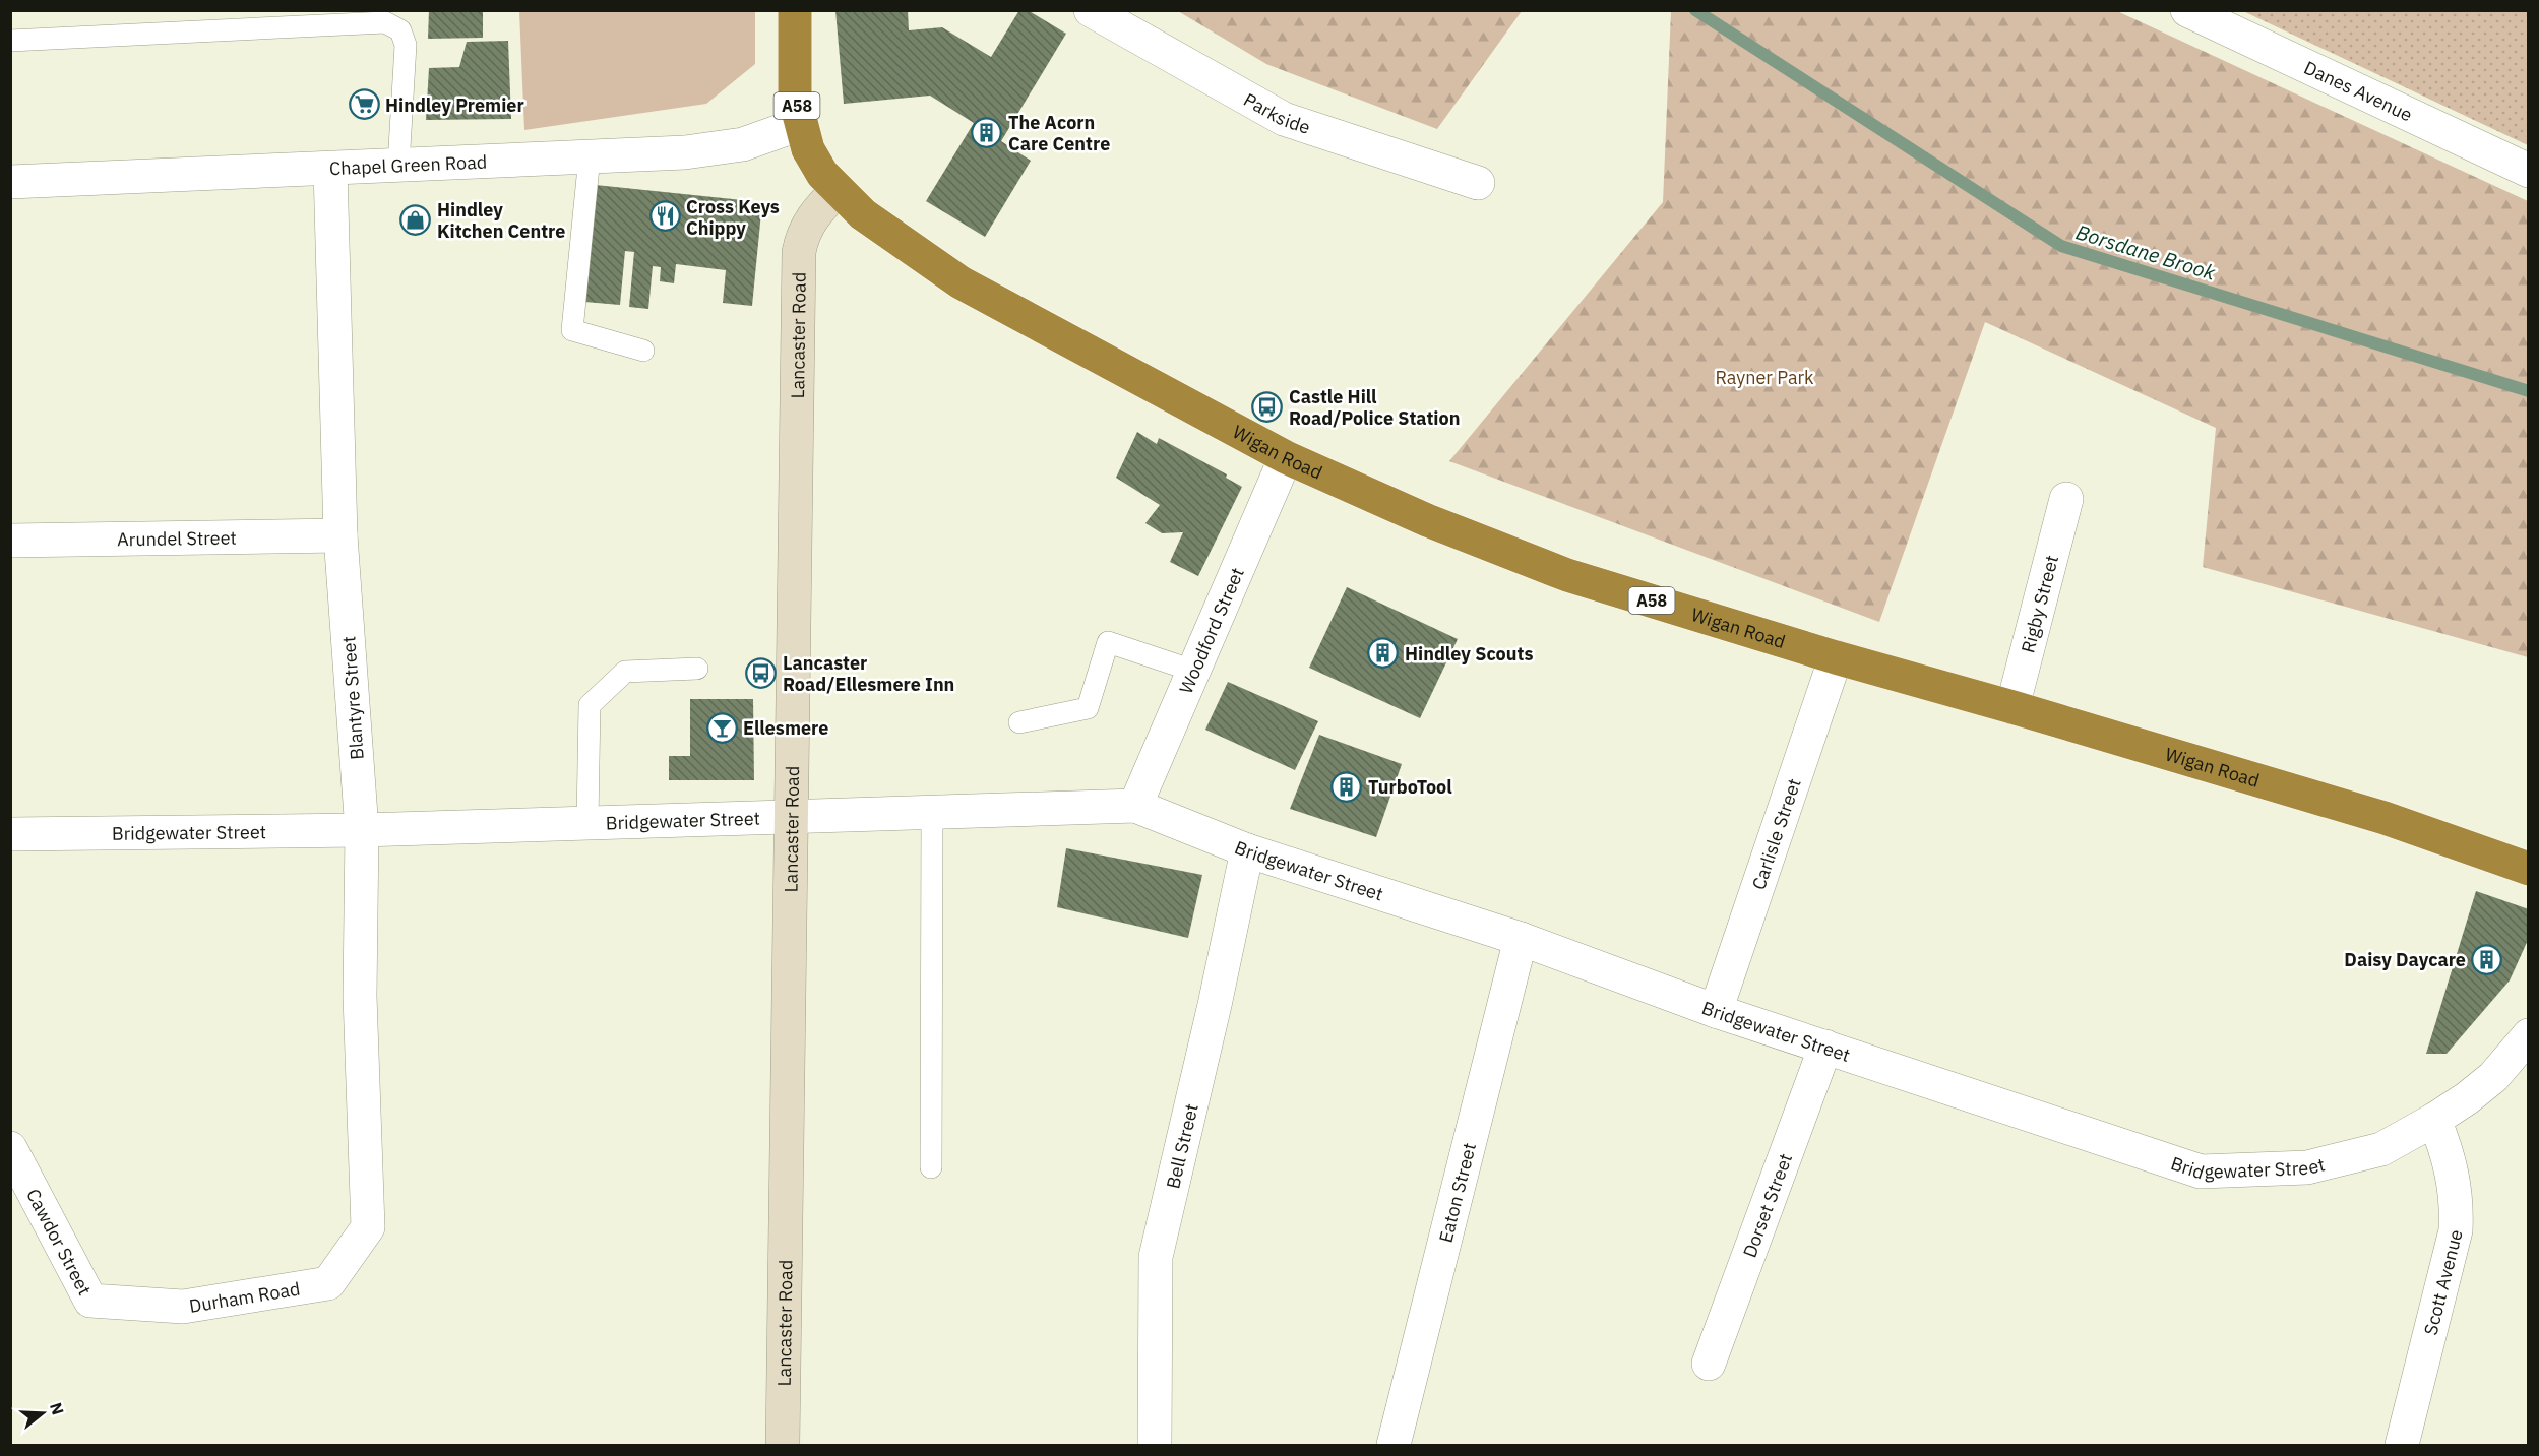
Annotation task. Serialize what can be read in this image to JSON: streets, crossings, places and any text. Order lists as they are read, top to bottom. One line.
{"streets":{"highway":["A58","Wigan Road"],"street":["Danes Avenue","Parkside","Chapel Green Road","Lancaster Road","Arundel Street","Rigby Street","Woodford Street","Blantyre Street","Bridgewater Street","Carlisle Street","Bell Street","Eaton Street","Dorset Street","Cawdor Street","Scott Avenue","Durham Road"]},"crossings":[["A58","Chapel Green Road"],["A58","Lancaster Road"],["A58","Wigan Road"],["Chapel Green Road","Blantyre Street"],["Lancaster Road","Wigan Road"],["Lancaster Road","Bridgewater Street"],["Wigan Road","Rigby Street"],["Wigan Road","Woodford Street"],["Wigan Road","Carlisle Street"],["Arundel Street","Blantyre Street"],["Woodford Street","Bridgewater Street"],["Blantyre Street","Bridgewater Street"],["Blantyre Street","Durham Road"],["Bridgewater Street","Carlisle Street"],["Bridgewater Street","Bell Street"],["Bridgewater Street","Eaton Street"],["Bridgewater Street","Dorset Street"],["Bridgewater Street","Scott Avenue"],["Cawdor Street","Durham Road"]],"water":["Borsdane Brook"],"parks":["Rayner Park"],"places":{"supermarket":["Hindley Premier"],"building":["The Acorn Care Centre","Hindley Scouts","TurboTool","Daisy Daycare"],"restaurant":["Cross Keys Chippy"],"shop":["Hindley Kitchen Centre"],"bus stop":["Castle Hill Road/Police Station","Lancaster Road/Ellesmere Inn"],"bar":["Ellesmere"]},"north":"right"}
